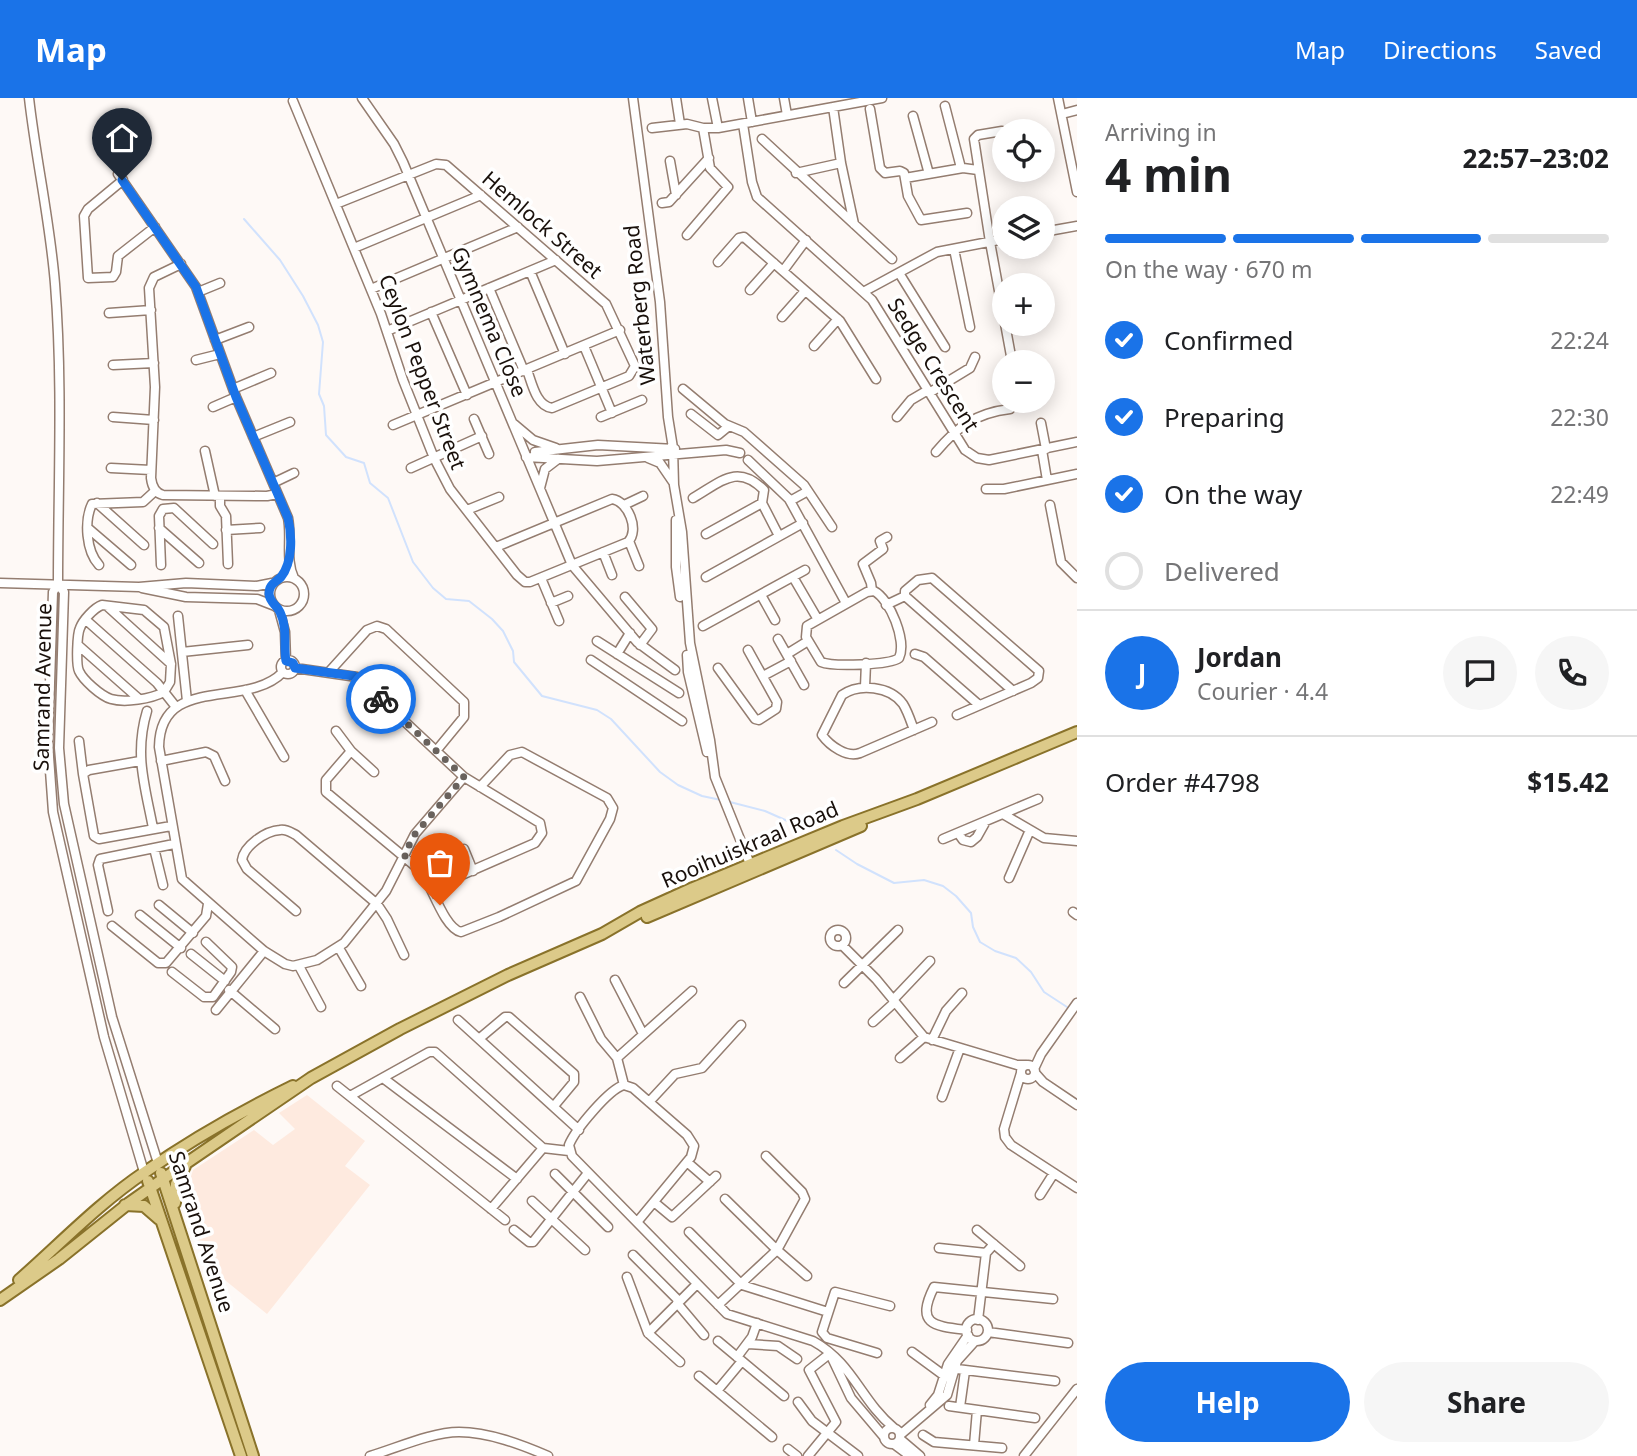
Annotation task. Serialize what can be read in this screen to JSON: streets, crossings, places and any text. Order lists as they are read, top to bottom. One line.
{"streets":{"main road":["Samrand Avenue","Rooihuiskraal Road"],"street":["Hemlock Street","Waterberg Road","Gymnema Close","Sedge Crescent","Ceylon Pepper Street"]},"crossings":[["Hemlock Street","Gymnema Close"],["Hemlock Street","Ceylon Pepper Street"],["Waterberg Road","Rooihuiskraal Road"],["Samrand Avenue","Rooihuiskraal Road"]],"page":{"header":"Map","nav":["Map","Directions","Saved"],"heading":["4 min","Arriving in","22:57–23:02"],"panel":["Jordan","Courier · 4.4","Order #4798","$15.42"],"map_buttons":["+","−"],"bar":"On the way · 670 m","list":[["Confirmed","22:24"],["Preparing","22:30"],["On the way","22:49"],"Delivered"],"round":"J","buttons":["Help","Share"]}}
